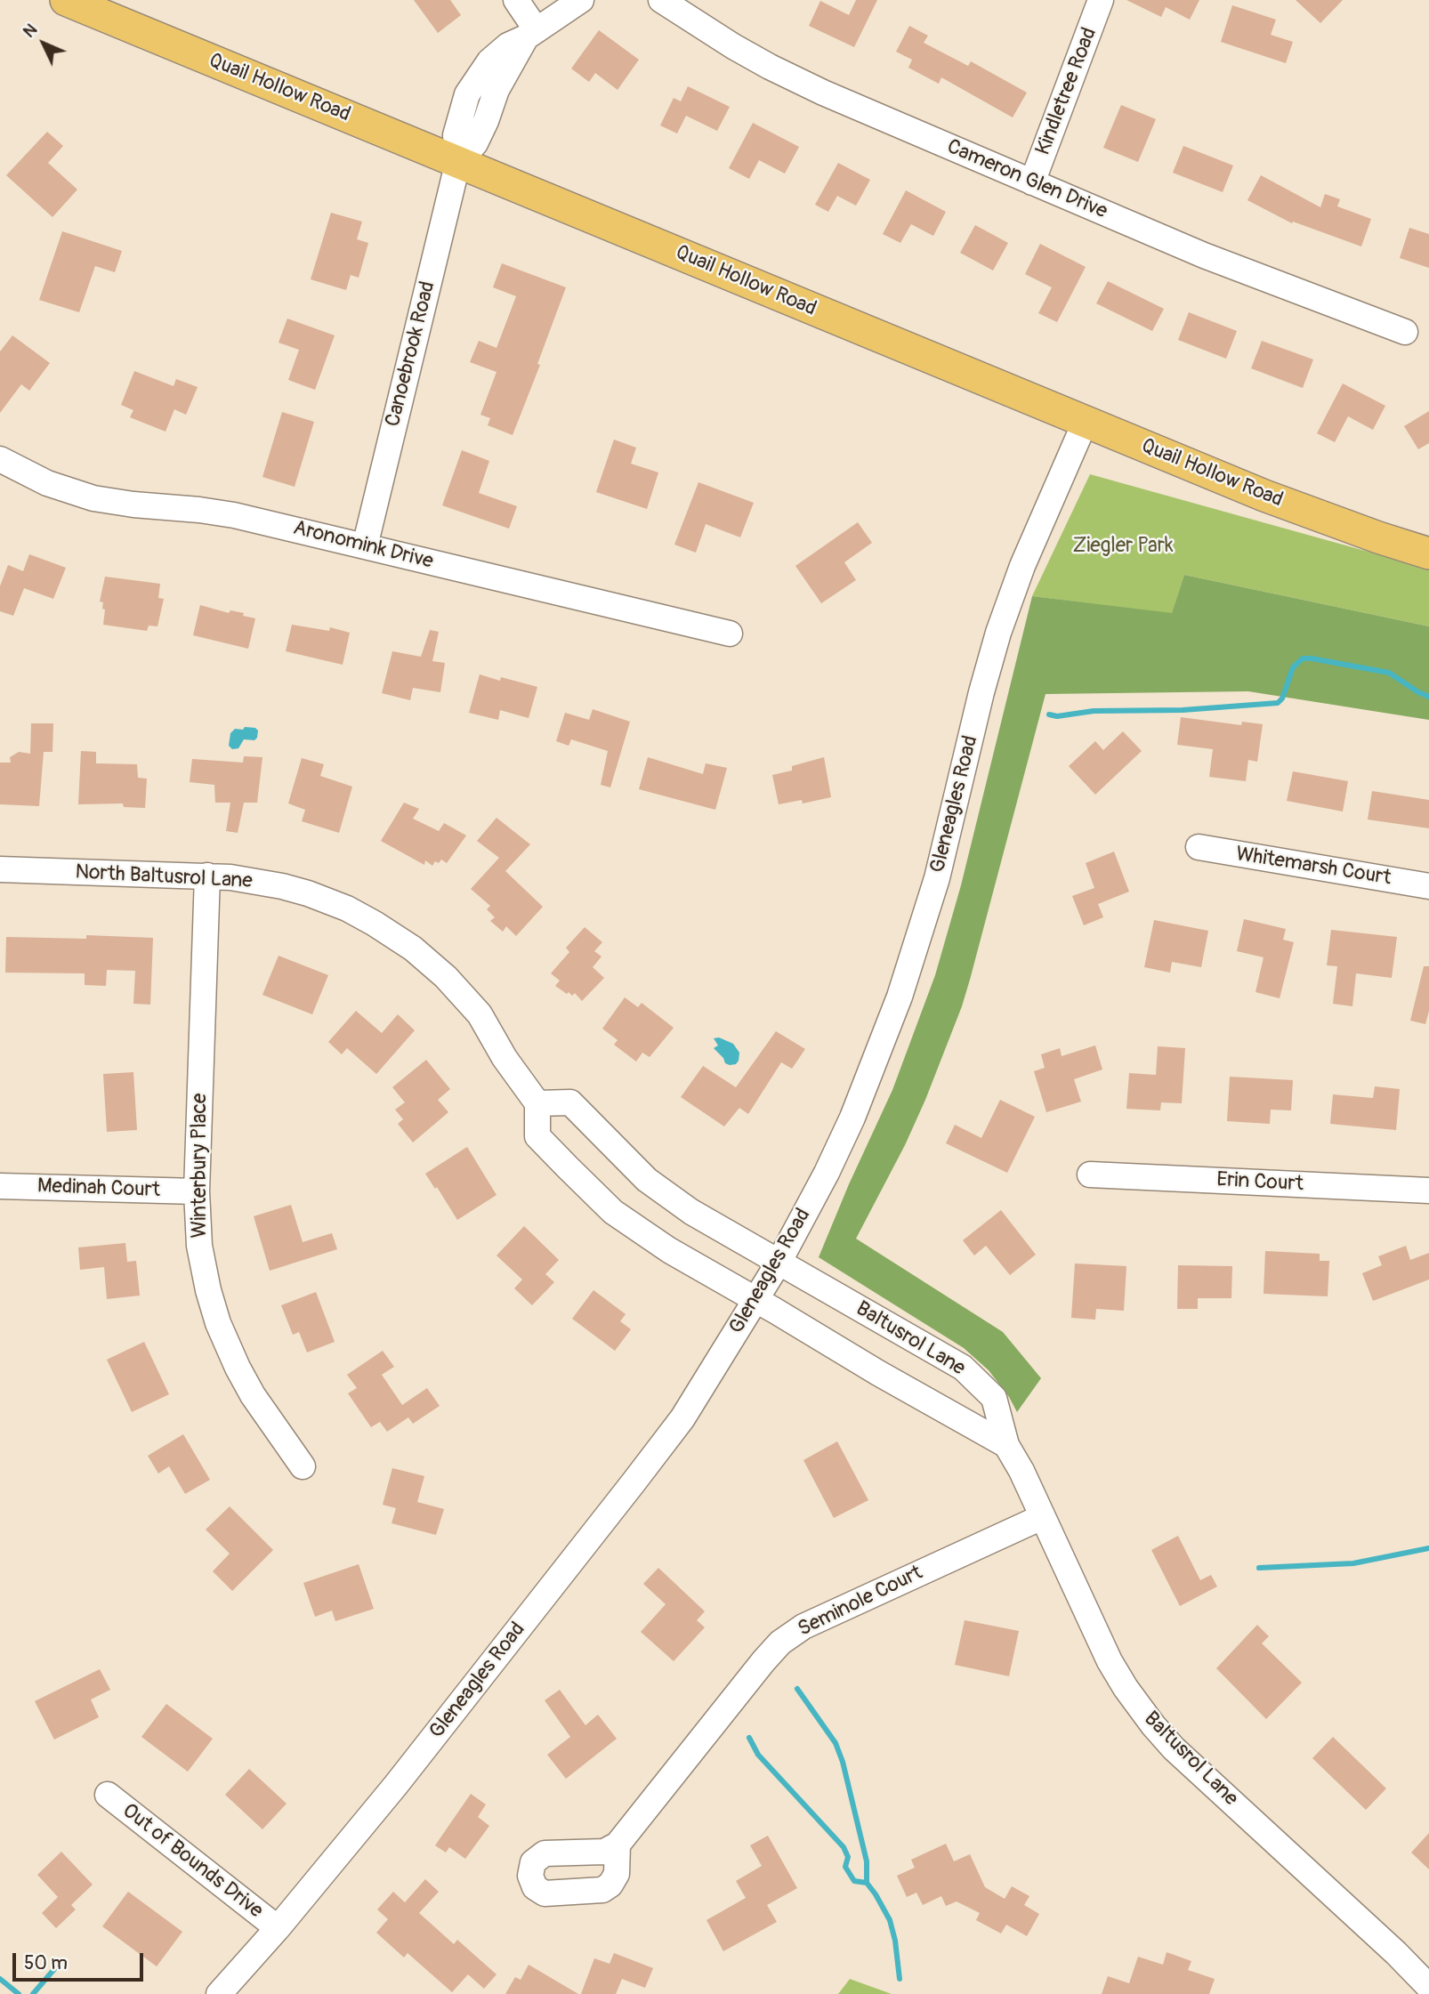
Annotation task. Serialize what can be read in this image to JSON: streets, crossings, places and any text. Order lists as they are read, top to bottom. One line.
{"streets":{"main road":["Quail Hollow Road"],"street":["Kindletree Road","Cameron Glen Drive","Canoebrook Road","Aronomink Drive","Gleneagles Road","Whitemarsh Court","North Baltusrol Lane","Winterbury Place","Erin Court","Medinah Court","Baltusrol Lane","Seminole Court","Out of Bounds Drive"]},"crossings":[["Quail Hollow Road","Canoebrook Road"],["Quail Hollow Road","Gleneagles Road"],["Kindletree Road","Cameron Glen Drive"],["Canoebrook Road","Aronomink Drive"],["Gleneagles Road","Baltusrol Lane"],["Gleneagles Road","Out of Bounds Drive"],["North Baltusrol Lane","Winterbury Place"],["Winterbury Place","Medinah Court"],["Baltusrol Lane","Seminole Court"]],"parks":["Ziegler Park"],"scale_bar":"50 m","north":"top left"}
